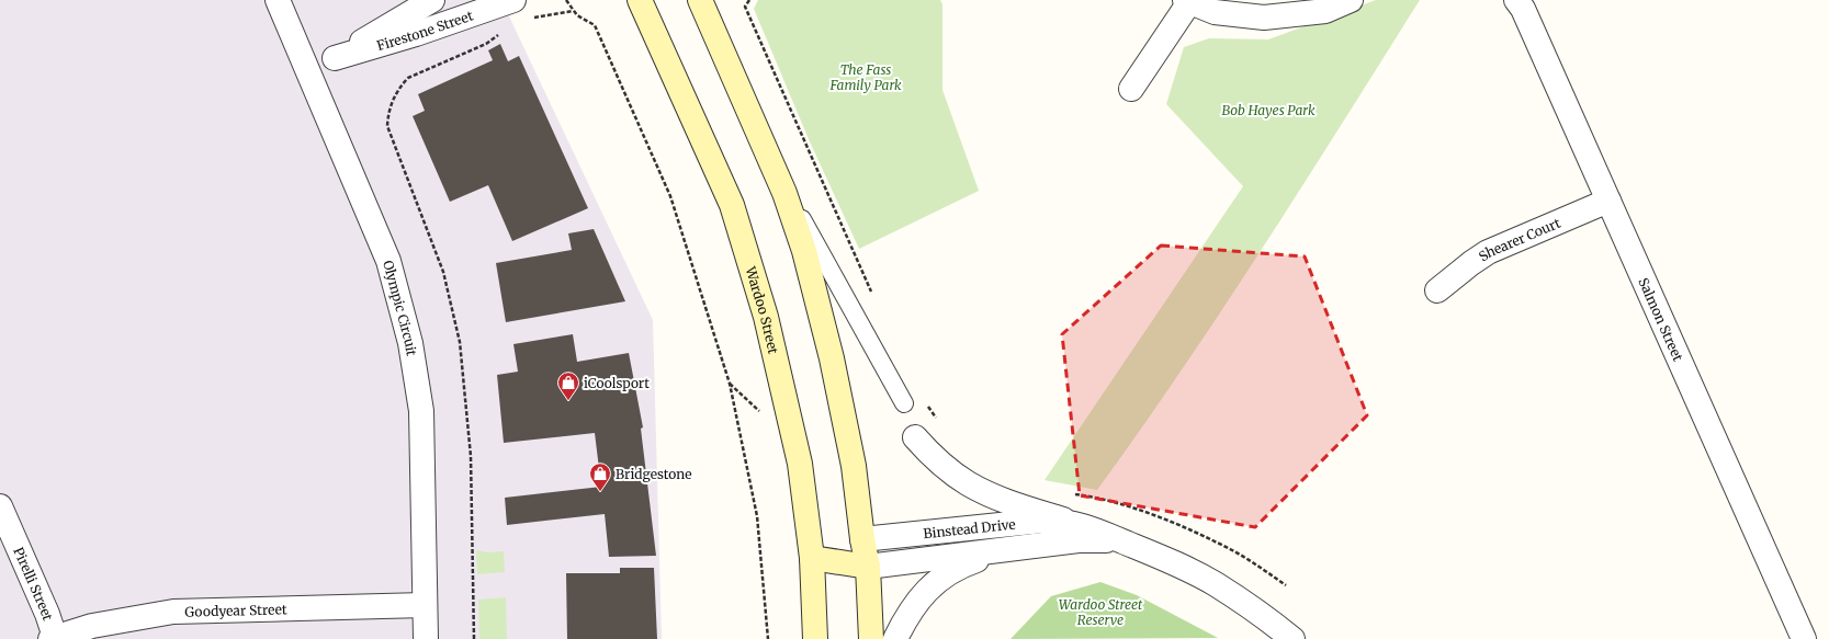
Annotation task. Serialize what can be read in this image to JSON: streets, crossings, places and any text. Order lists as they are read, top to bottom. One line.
{"streets":{"main road":["Wardoo Street"],"street":["Firestone Street","Shearer Court","Olympic Circuit","Salmon Street","Binstead Drive","Pirelli Street","Goodyear Street"]},"crossings":[["Firestone Street","Olympic Circuit"],["Shearer Court","Salmon Street"],["Olympic Circuit","Goodyear Street"],["Pirelli Street","Goodyear Street"]],"parks":["The Fass Family Park","Bob Hayes Park","Wardoo Street Reserve"],"places":{"shop":["iCoolsport","Bridgestone"]}}
